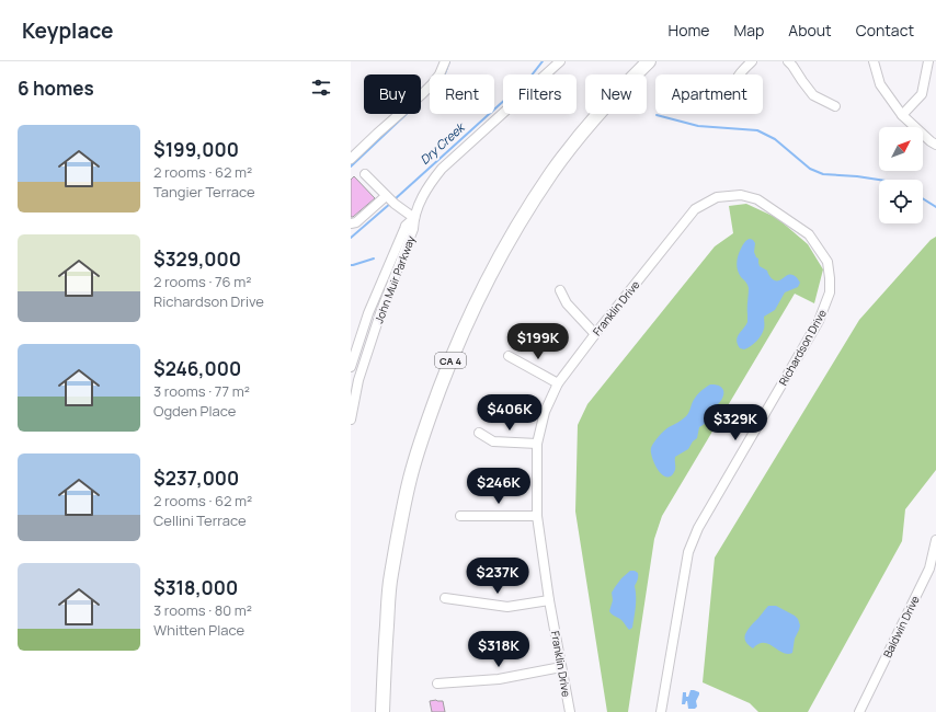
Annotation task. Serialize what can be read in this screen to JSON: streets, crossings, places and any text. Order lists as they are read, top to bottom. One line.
{"streets":{"highway":["CA 4"],"street":["John Muir Parkway","Franklin Drive","Richardson Drive","Baldwin Drive"]},"crossings":[["Franklin Drive","Richardson Drive"]],"water":["Dry Creek"],"north":"top right","page":{"header":"Keyplace","nav":["Home","Map","About","Contact"],"heading":"6 homes","chip":["Buy","Rent","Filters","New","Apartment"],"list":[{"name":"$199,000","note":"2 rooms · 62 m² · Tangier Terrace"},{"name":"$329,000","note":"2 rooms · 76 m² · Richardson Drive"},{"name":"$246,000","note":"3 rooms · 77 m² · Ogden Place"},{"name":"$237,000","note":"2 rooms · 62 m² · Cellini Terrace"},{"name":"$318,000","note":"3 rooms · 80 m² · Whitten Place"}],"price":["$199K","$406K","$329K","$246K","$237K","$318K"]}}
